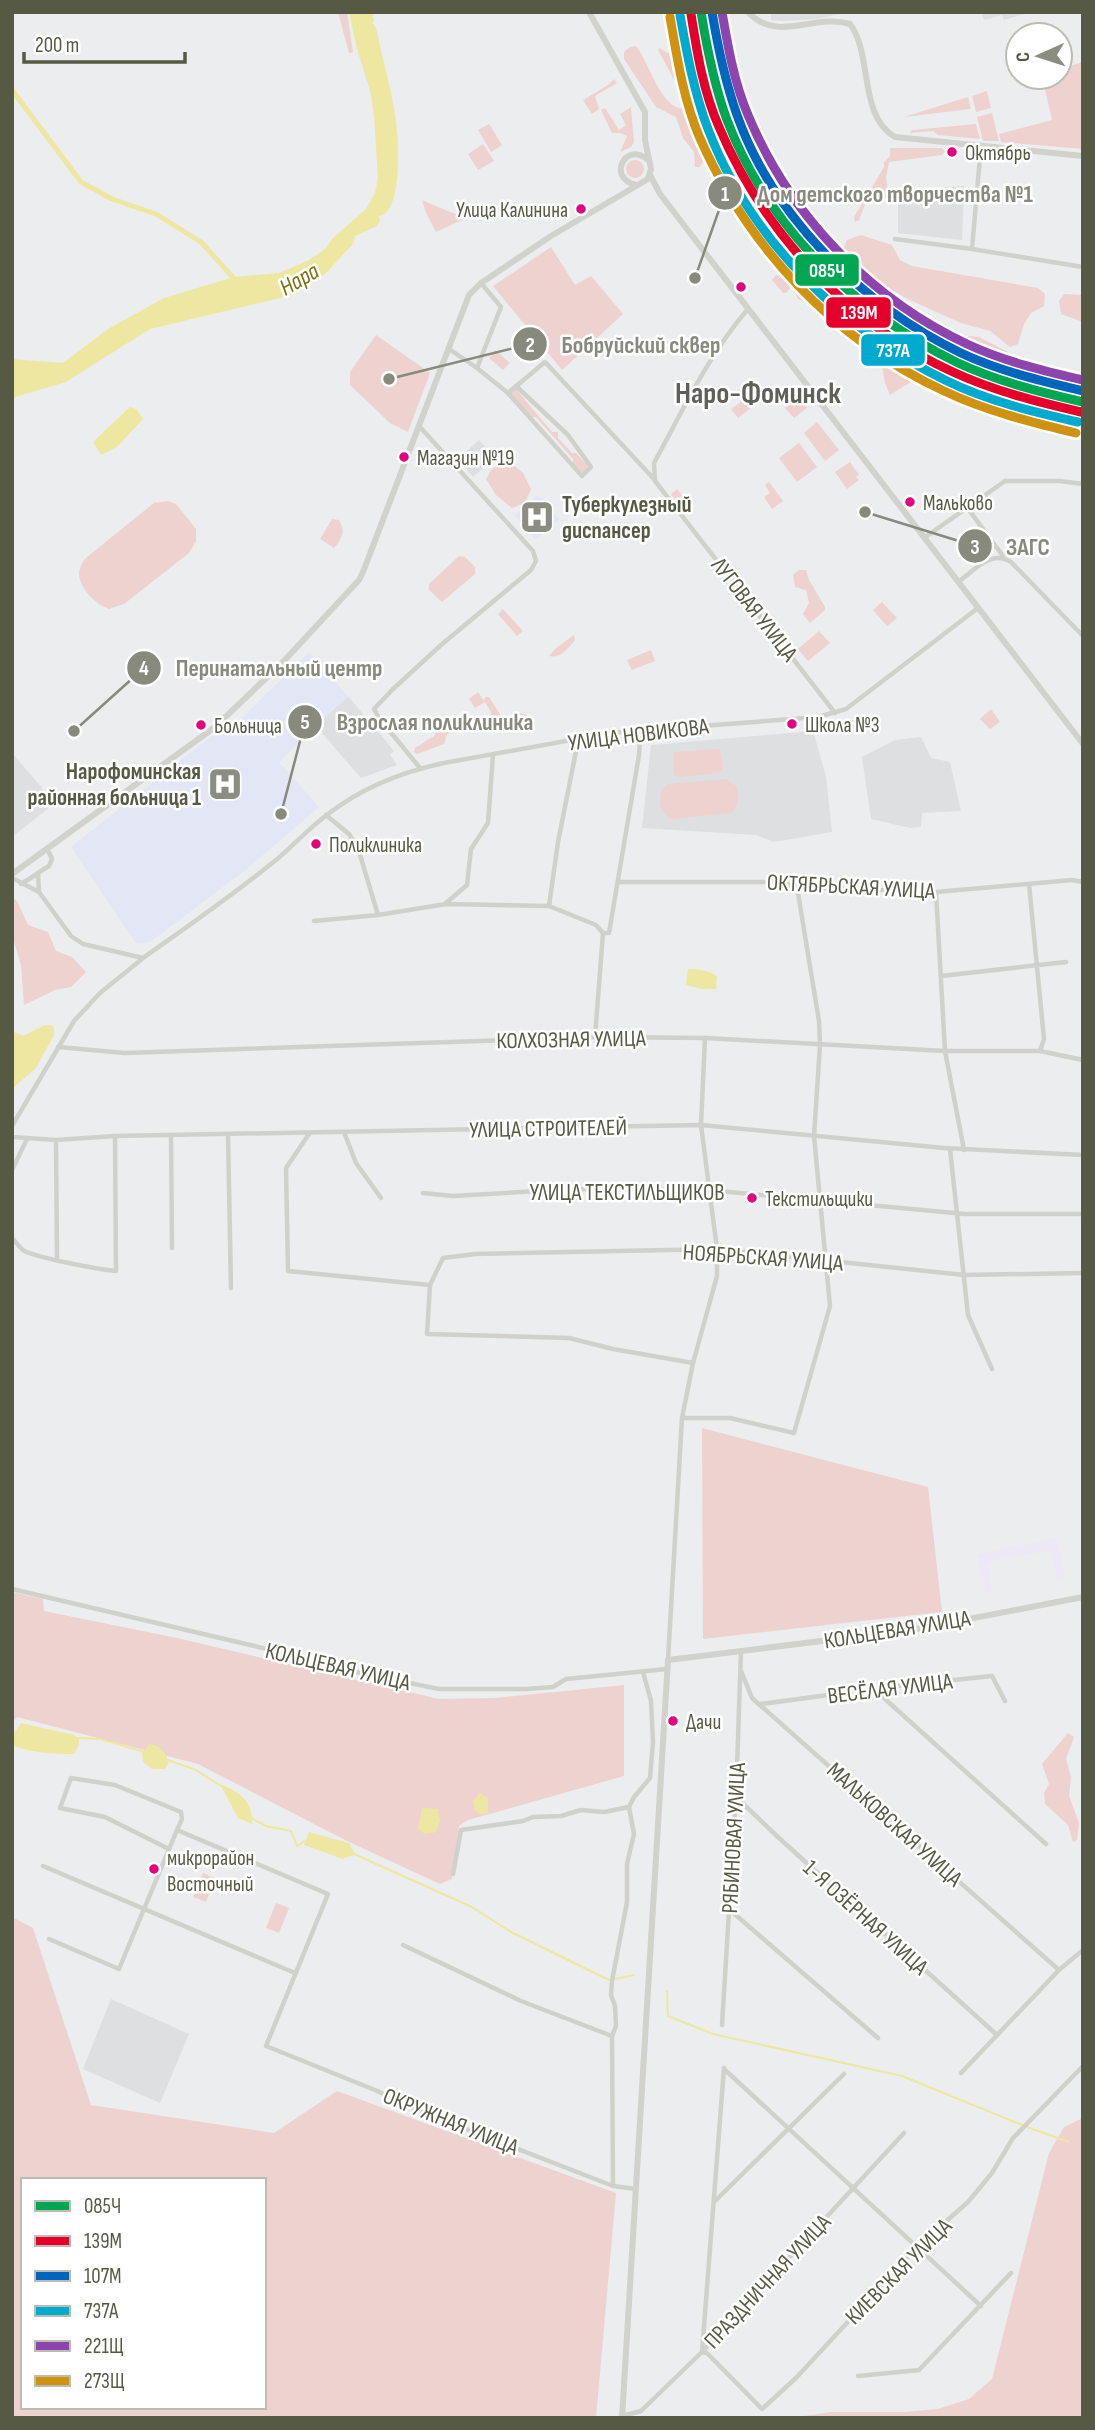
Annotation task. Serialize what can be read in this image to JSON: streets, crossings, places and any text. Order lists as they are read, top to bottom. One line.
{"streets":{"street":["ЛУГОВАЯ УЛИЦА","УЛИЦА НОВИКОВА","ОКТЯБРЬСКАЯ УЛИЦА","КОЛХОЗНАЯ УЛИЦА","УЛИЦА СТРОИТЕЛЕЙ","УЛИЦА ТЕКСТИЛЬЩИКОВ","НОЯБРЬСКАЯ УЛИЦА","КОЛЬЦЕВАЯ УЛИЦА","ВЕСЁЛАЯ УЛИЦА","МАЛЬКОВСКАЯ УЛИЦА","РЯБИНОВАЯ УЛИЦА","1-Я ОЗЁРНАЯ УЛИЦА","ОКРУЖНАЯ УЛИЦА","КИЕВСКАЯ УЛИЦА","ПРАЗДНИЧНАЯ УЛИЦА"]},"crossings":[["ЛУГОВАЯ УЛИЦА","УЛИЦА НОВИКОВА"],["УЛИЦА НОВИКОВА","КОЛХОЗНАЯ УЛИЦА"],["КОЛЬЦЕВАЯ УЛИЦА","РЯБИНОВАЯ УЛИЦА"],["ВЕСЁЛАЯ УЛИЦА","МАЛЬКОВСКАЯ УЛИЦА"],["МАЛЬКОВСКАЯ УЛИЦА","РЯБИНОВАЯ УЛИЦА"],["РЯБИНОВАЯ УЛИЦА","1-Я ОЗЁРНАЯ УЛИЦА"],["КИЕВСКАЯ УЛИЦА","ПРАЗДНИЧНАЯ УЛИЦА"]],"districts":["Наро-Фоминск"],"water":["Нара"],"places":{"other":["Октябрь","Улица Калинина","Дом детского творчества №1","Бобруйский сквер","Магазин №19","Мальково","ЗАГС","Школа №3","Больница","Перинатальный центр","Взрослая поликлиника","Поликлиника","Текстильщики","Дачи","микрорайон Восточный"],"hospital":["Туберкулезный диспансер","Нарофоминская районная больница 1"]},"lines":["transit line 085Ч","transit line 107М","transit line 221Щ","transit line 139М","transit line 737А","transit line 273Щ"],"legend":["085Ч","139М","107М","737А","221Щ","273Щ"],"scale_bar":"200 m","north":"left"}
